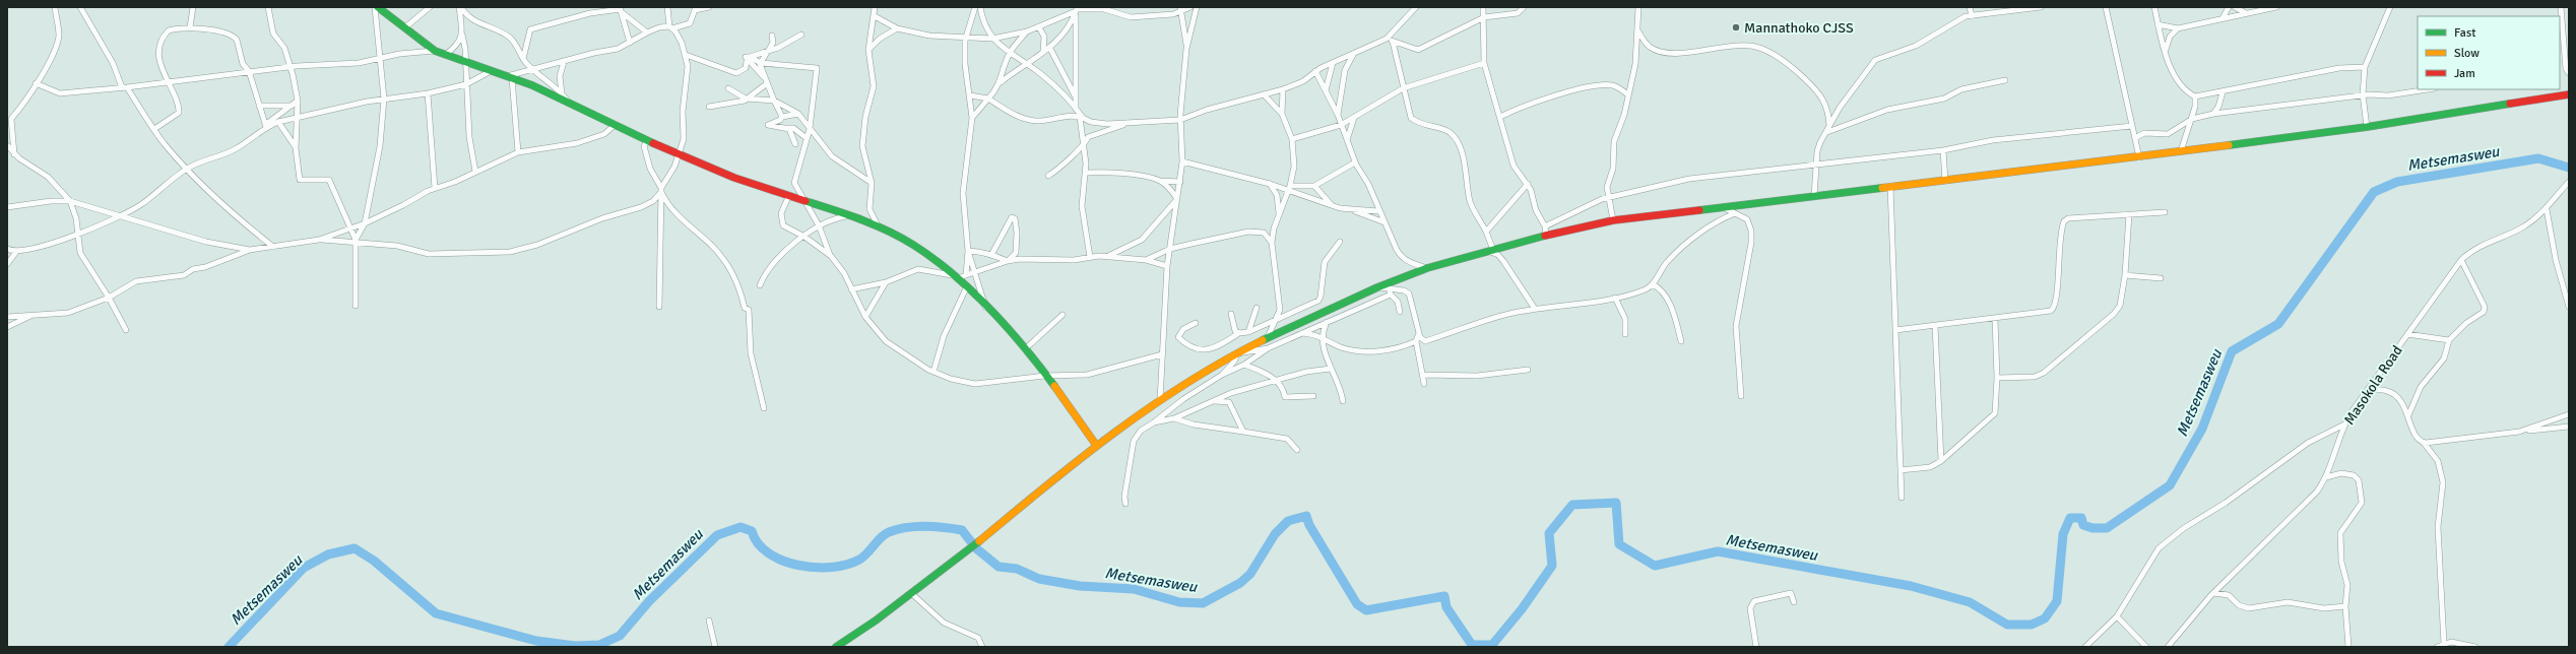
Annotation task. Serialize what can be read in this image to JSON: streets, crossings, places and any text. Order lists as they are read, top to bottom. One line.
{"streets":{"street":["Masokola Road"]},"water":["Metsemasweu"],"places":["Mannathoko CJSS"],"legend":["Fast","Slow","Jam"]}
